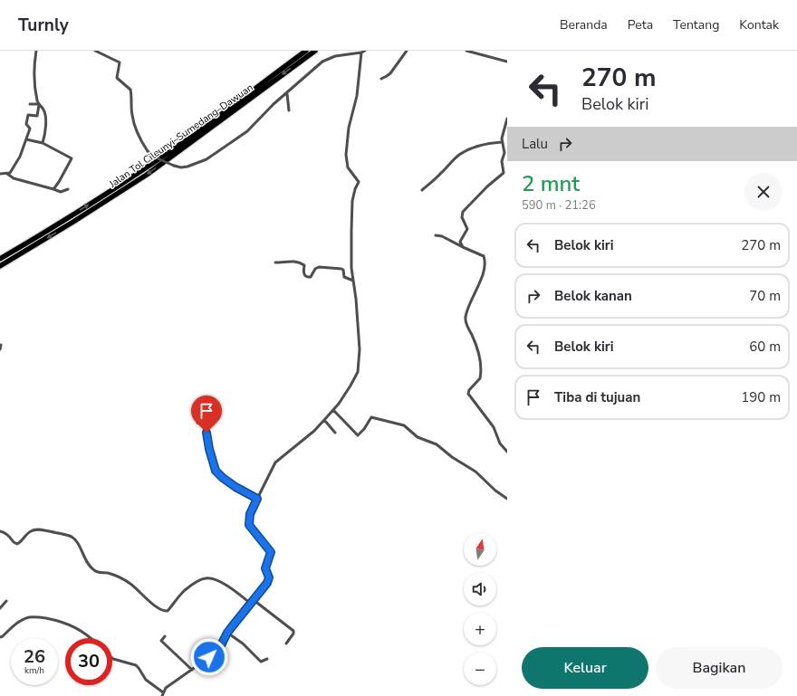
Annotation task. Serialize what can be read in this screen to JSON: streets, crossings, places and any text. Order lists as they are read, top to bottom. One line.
{"streets":{"highway":["Jalan Tol Cileunyi–Sumedang–Dawuan"]},"north":"top","page":{"header":"Turnly","nav":["Beranda","Peta","Tentang","Kontak"],"turn":["270 m","Belok kiri"],"then":"Lalu","heading":["2 mnt","590 m · 21:26"],"list":[{"name":"Belok kiri","value":"270 m"},{"name":"Belok kanan","value":"70 m"},{"name":"Belok kiri","value":"60 m"},{"name":"Tiba di tujuan","value":"190 m"}],"map_buttons":["+","−"],"speed":"26 km/h","limit":"30","buttons":["Keluar","Bagikan"]}}
